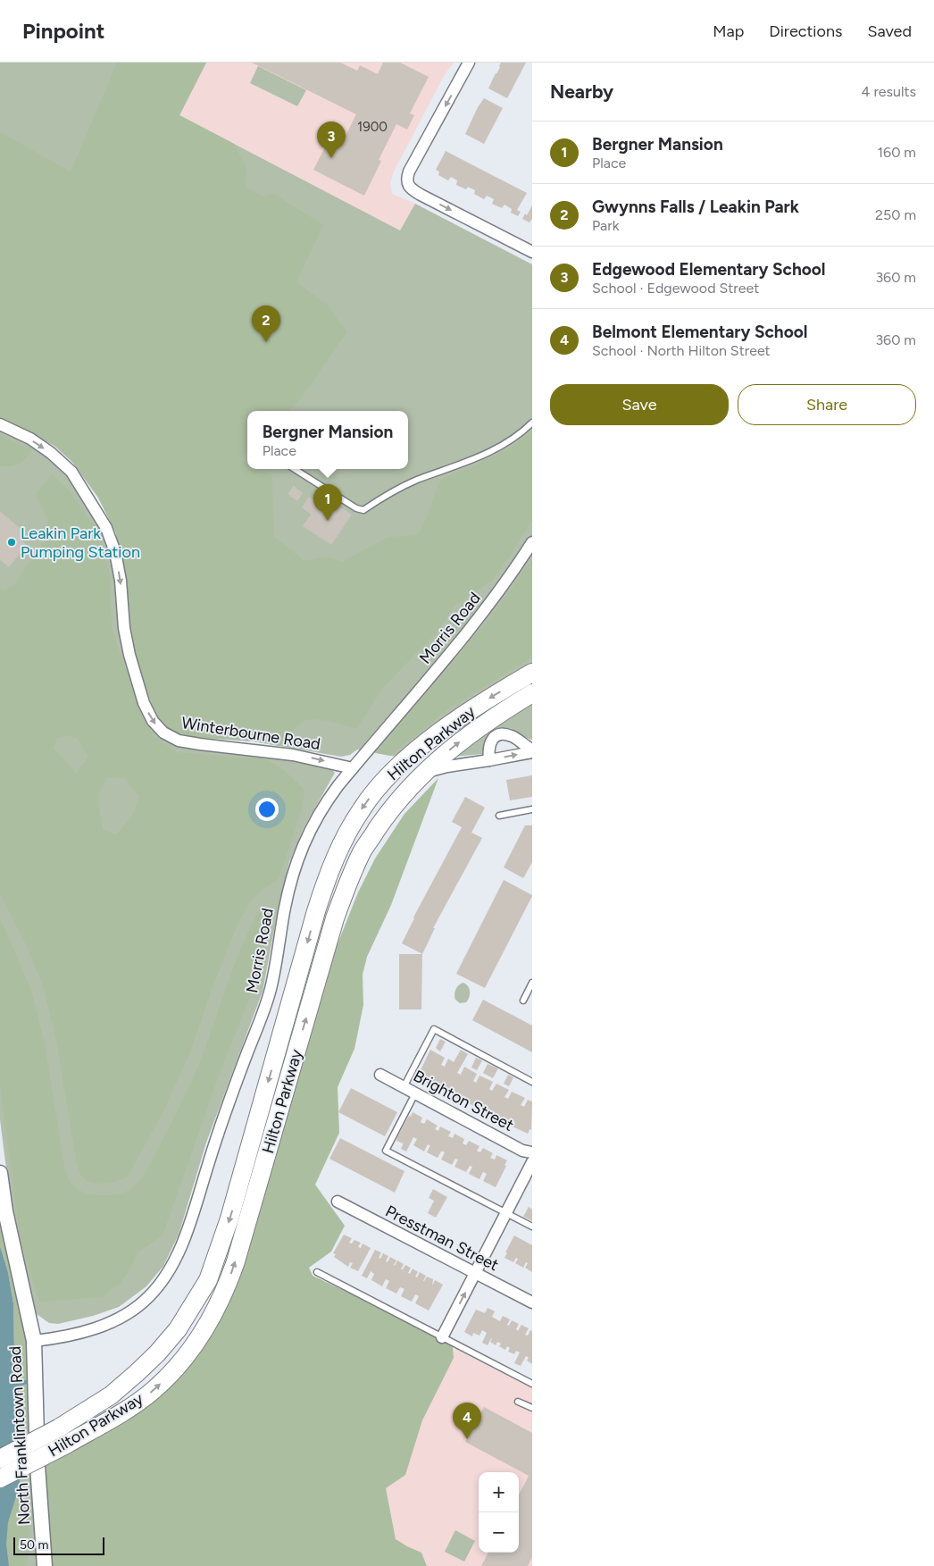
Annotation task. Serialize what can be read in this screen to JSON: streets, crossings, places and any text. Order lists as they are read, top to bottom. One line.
{"streets":{"main road":["Hilton Parkway"],"street":["Morris Road","Winterbourne Road","Brighton Street","Presstman Street","North Franklintown Road"]},"crossings":[["Morris Road","Winterbourne Road"],["Morris Road","North Franklintown Road"]],"one_way":["Winterbourne Road"],"places":["Leakin Park Pumping Station"],"house_numbers":["1900"],"scale_bar":"50 m","page":{"header":"Pinpoint","nav":["Map","Directions","Saved"],"heading":["Nearby","4 results"],"list":[{"mark":"1","name":"Bergner Mansion","note":"Place","value":"160 m"},{"mark":"2","name":"Gwynns Falls / Leakin Park","note":"Park","value":"250 m"},{"mark":"3","name":"Edgewood Elementary School","note":"School · Edgewood Street","value":"360 m"},{"mark":"4","name":"Belmont Elementary School","note":"School · North Hilton Street","value":"360 m"}],"pins":["3","2","1","4"],"buttons":["Save","Share"],"popup":["Bergner Mansion","Place"],"map_buttons":["+","−"],"scale":"50 m"}}
